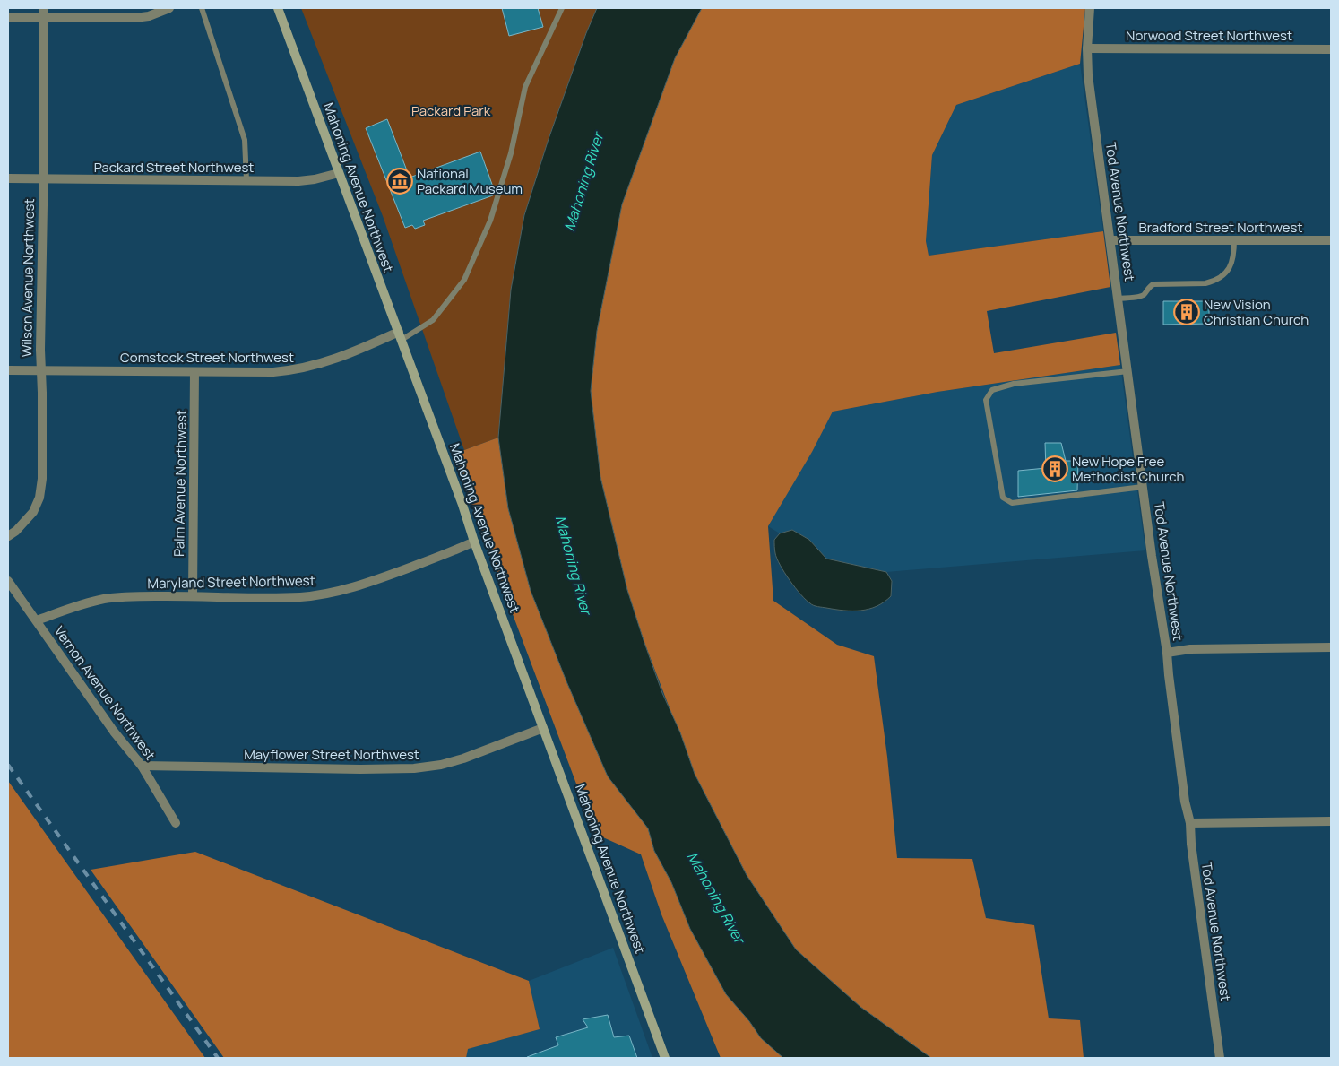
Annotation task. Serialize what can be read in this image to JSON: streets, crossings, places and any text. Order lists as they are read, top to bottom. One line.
{"streets":{"main road":["Mahoning Avenue Northwest"],"street":["Norwood Street Northwest","Packard Street Northwest","Tod Avenue Northwest","Bradford Street Northwest","Wilson Avenue Northwest","Comstock Street Northwest","Palm Avenue Northwest","Maryland Street Northwest","Vernon Avenue Northwest","Mayflower Street Northwest"]},"crossings":[["Norwood Street Northwest","Tod Avenue Northwest"],["Packard Street Northwest","Mahoning Avenue Northwest"],["Packard Street Northwest","Wilson Avenue Northwest"],["Mahoning Avenue Northwest","Comstock Street Northwest"],["Mahoning Avenue Northwest","Maryland Street Northwest"],["Mahoning Avenue Northwest","Mayflower Street Northwest"],["Tod Avenue Northwest","Bradford Street Northwest"],["Wilson Avenue Northwest","Comstock Street Northwest"],["Comstock Street Northwest","Palm Avenue Northwest"],["Palm Avenue Northwest","Maryland Street Northwest"],["Maryland Street Northwest","Vernon Avenue Northwest"],["Vernon Avenue Northwest","Mayflower Street Northwest"]],"water":["Mahoning River"],"parks":["Packard Park"],"places":{"museum":["National Packard Museum"],"building":["New Vision Christian Church","New Hope Free Methodist Church"]}}
